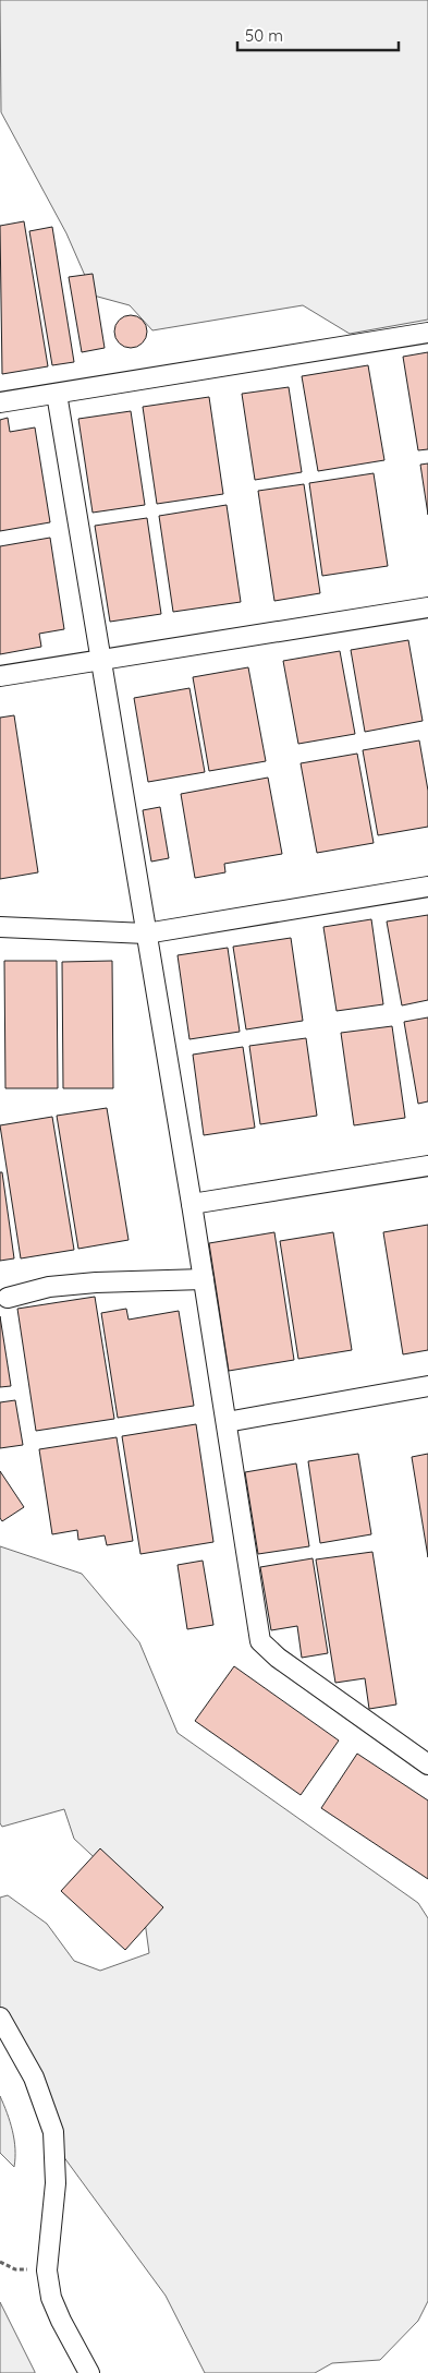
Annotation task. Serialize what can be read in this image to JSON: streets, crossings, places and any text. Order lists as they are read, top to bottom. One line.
{"scale_bar":"50 m"}
